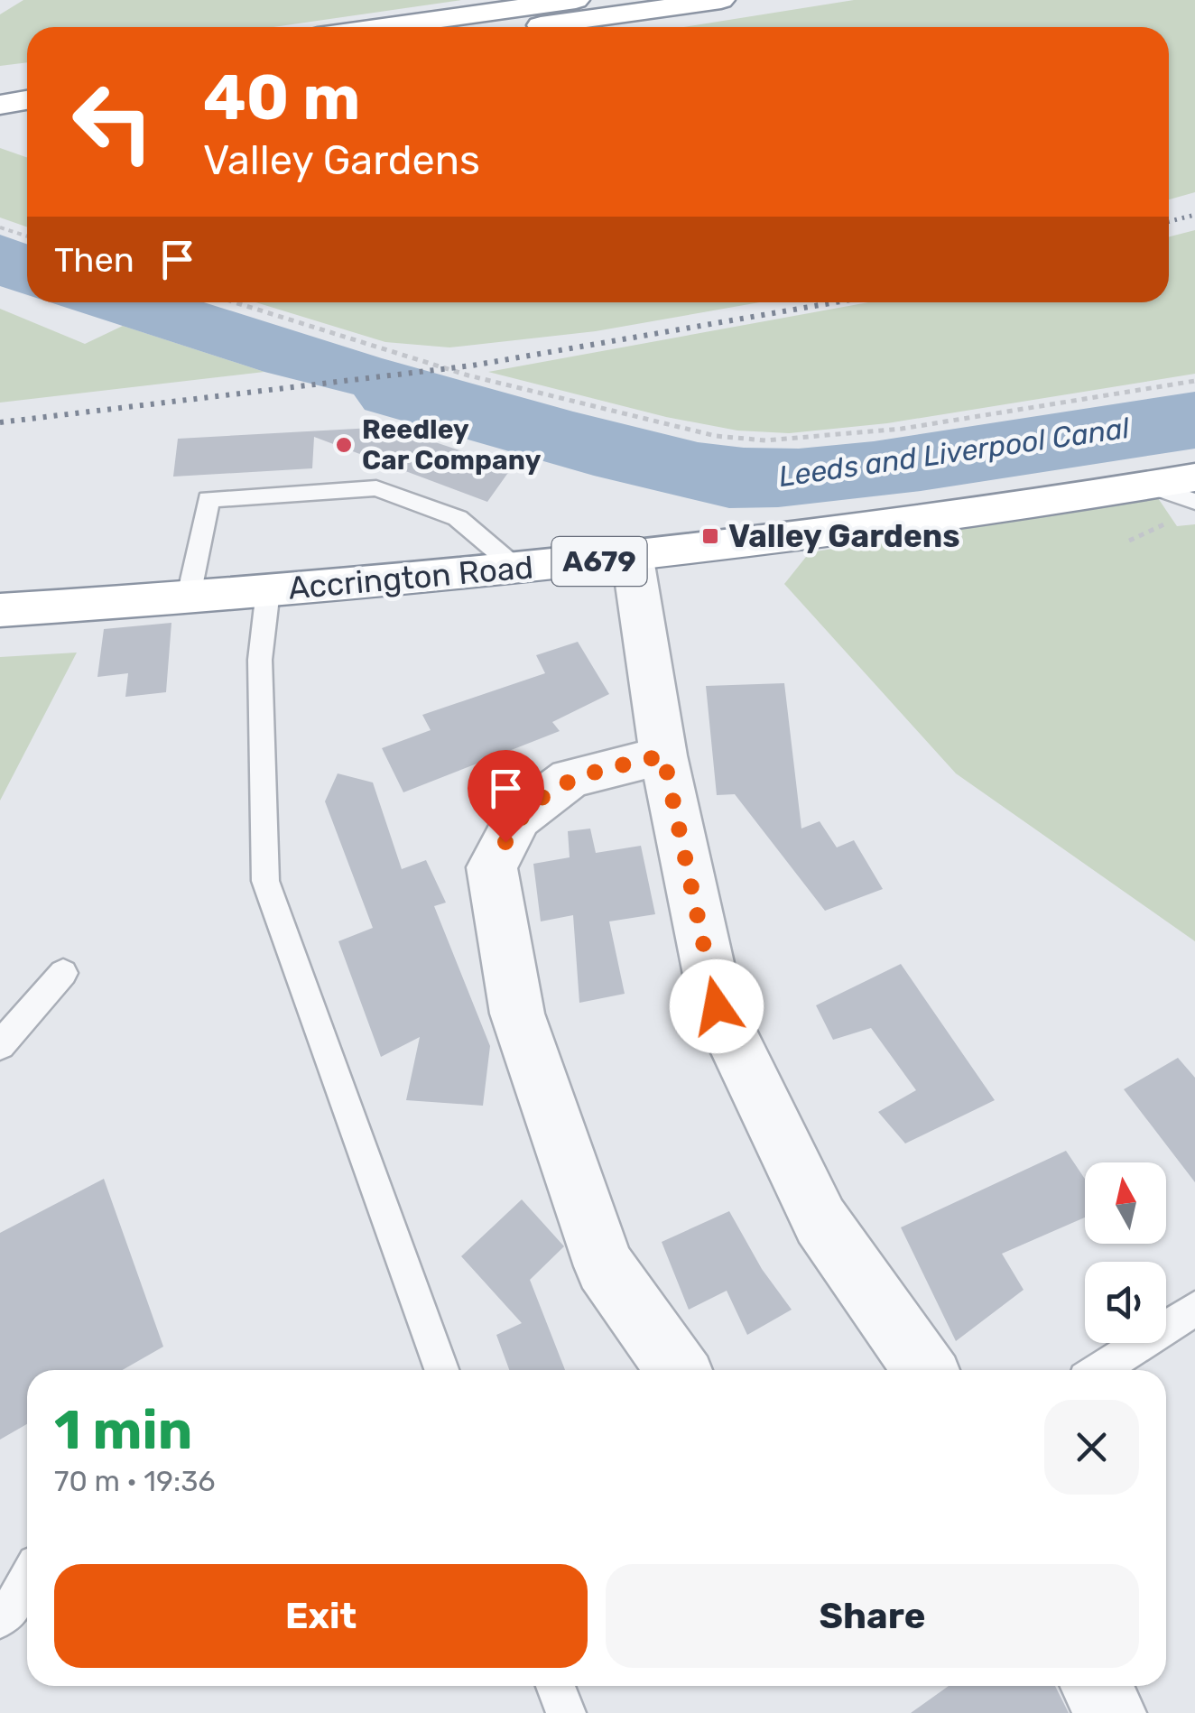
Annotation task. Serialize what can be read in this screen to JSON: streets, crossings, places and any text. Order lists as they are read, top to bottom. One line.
{"streets":{"highway":["A679","Accrington Road"]},"water":["Leeds and Liverpool Canal"],"places":{"other":["Reedley Car Company"],"transit":["Valley Gardens"]},"north":"top","page":{"turn":["40 m","Valley Gardens"],"then":"Then","heading":["1 min","70 m · 19:36"],"buttons":["Exit","Share"]}}
